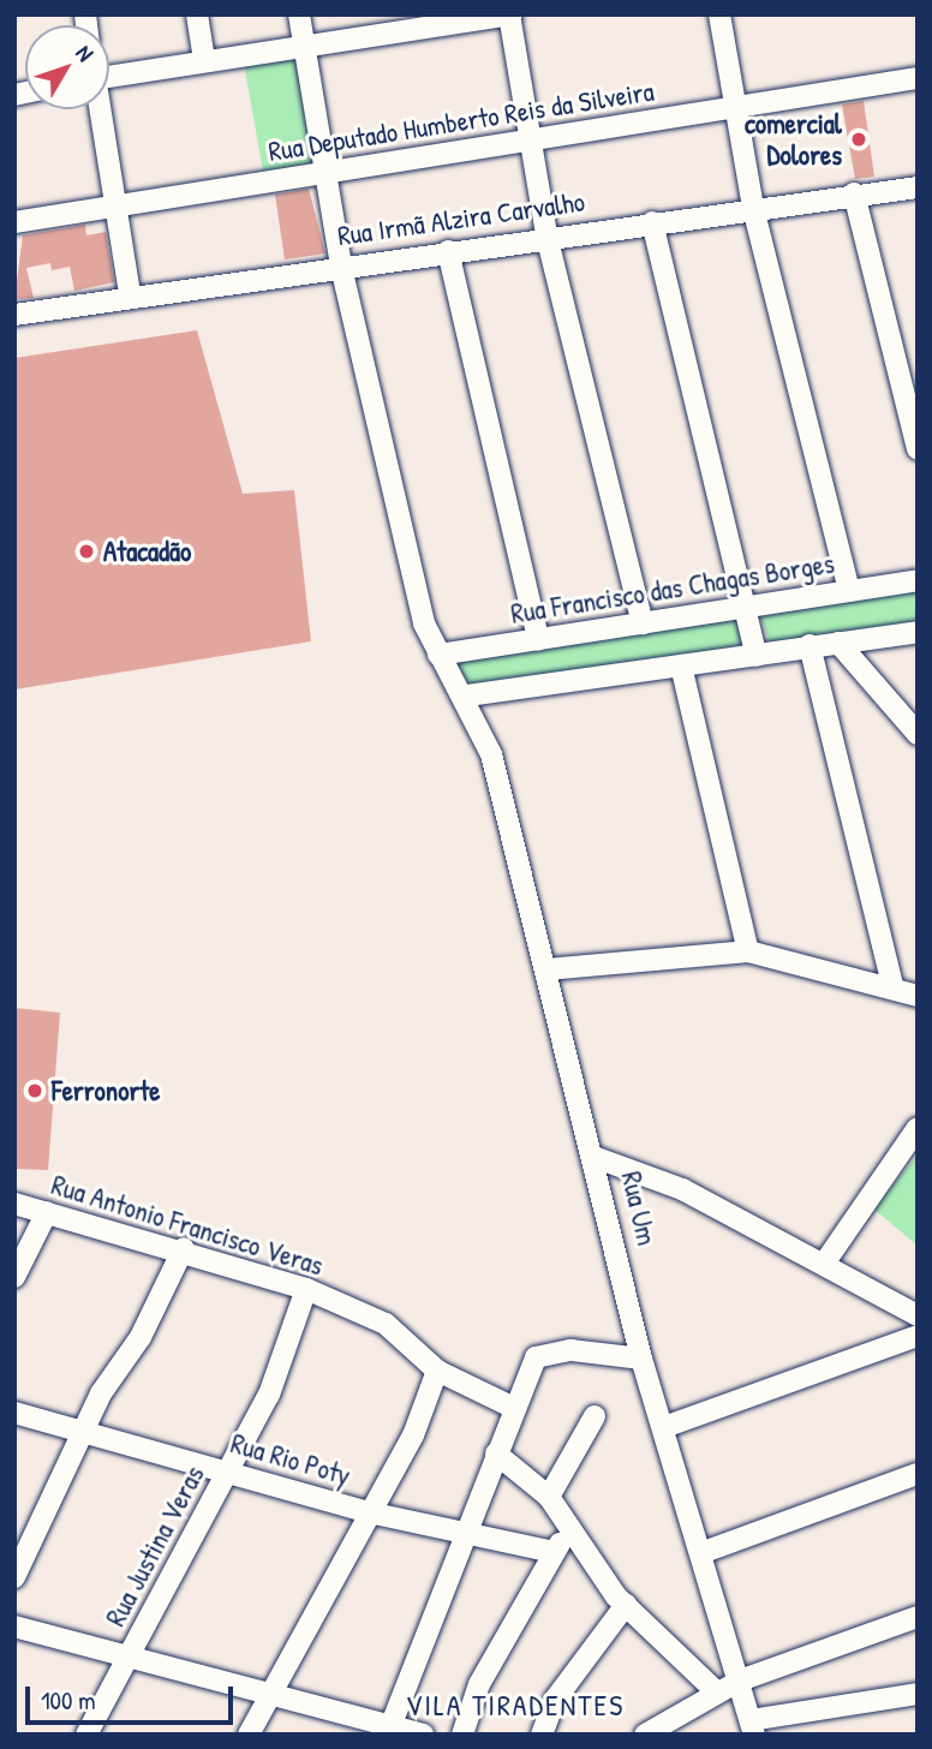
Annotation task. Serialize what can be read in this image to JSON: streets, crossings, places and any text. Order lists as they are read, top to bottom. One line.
{"streets":{"street":["Rua Deputado Humberto Reis da Silveira","Rua Irmã Alzira Carvalho","Rua Francisco das Chagas Borges","Rua Um","Rua Antonio Francisco Veras","Rua Rio Poty","Rua Justina Veras"]},"crossings":[["Rua Deputado Humberto Reis da Silveira","Rua Um"],["Rua Irmã Alzira Carvalho","Rua Um"],["Rua Francisco das Chagas Borges","Rua Um"],["Rua Antonio Francisco Veras","Rua Justina Veras"],["Rua Rio Poty","Rua Justina Veras"]],"districts":["VILA TIRADENTES"],"places":["comercial Dolores","Atacadão","Ferronorte"],"scale_bar":"100 m","north":"top right"}
